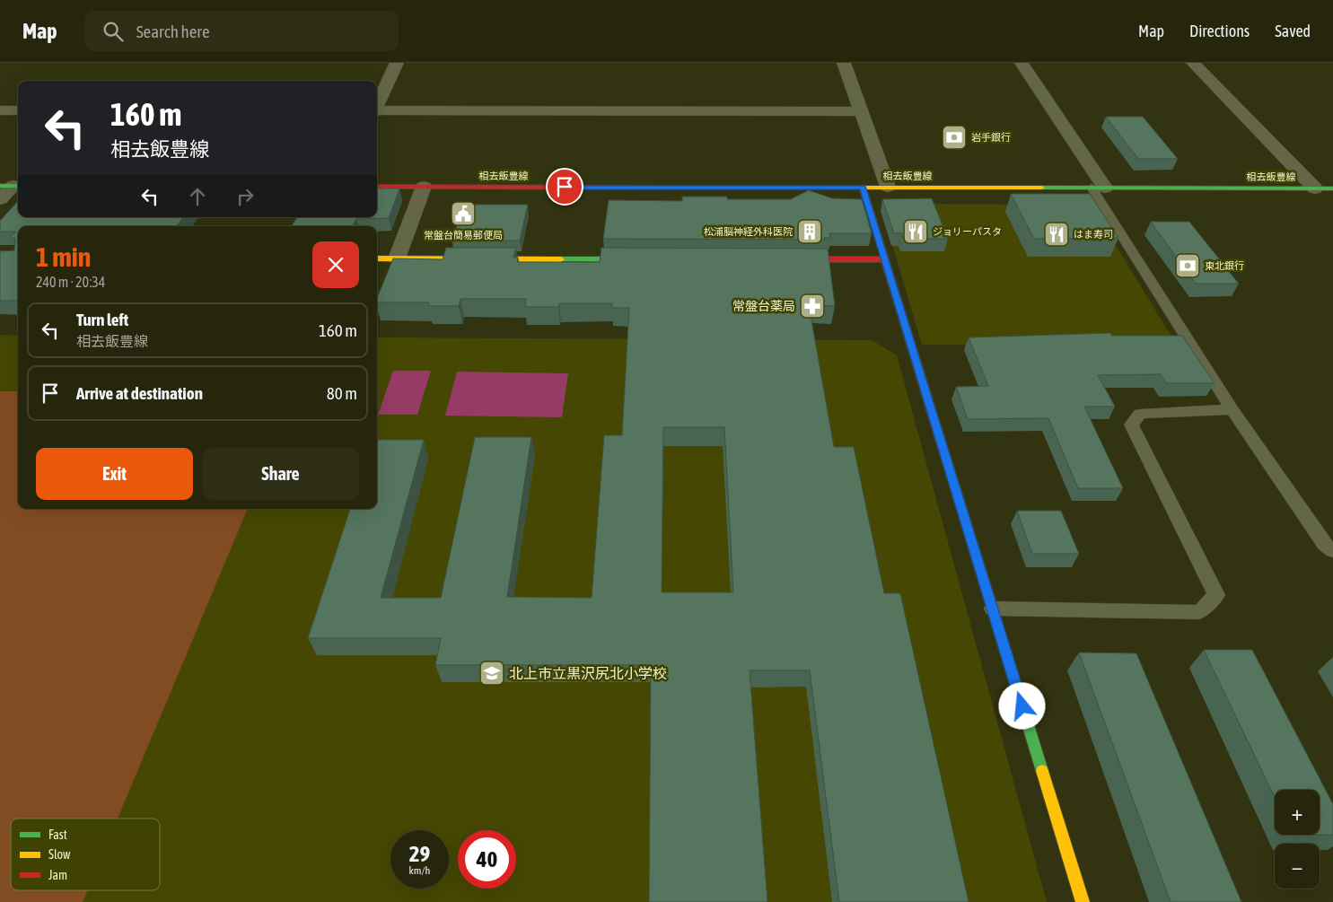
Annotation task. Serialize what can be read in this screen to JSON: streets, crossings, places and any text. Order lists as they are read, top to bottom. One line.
{"streets":{"street":["相去飯豊線"]},"places":{"bank":["岩手銀行","東北銀行"],"public building":["常盤台簡易郵便局"],"building":["松浦脳神経外科医院"],"restaurant":["ジョリーパスタ","はま寿司"],"pharmacy":["常盤台薬局"],"school or university":["北上市立黒沢尻北小学校"]},"legend":["Fast","Slow","Jam"],"page":{"header":"Map","search":"Search here","nav":["Map","Directions","Saved"],"turn":["160 m","相去飯豊線"],"heading":["1 min","240 m · 20:34"],"list":[{"name":"Turn left","note":"相去飯豊線","value":"160 m"},{"name":"Arrive at destination","value":"80 m"}],"buttons":["Exit","Share"],"map_buttons":["+","−"],"speed":"29 km/h","limit":"40"}}
